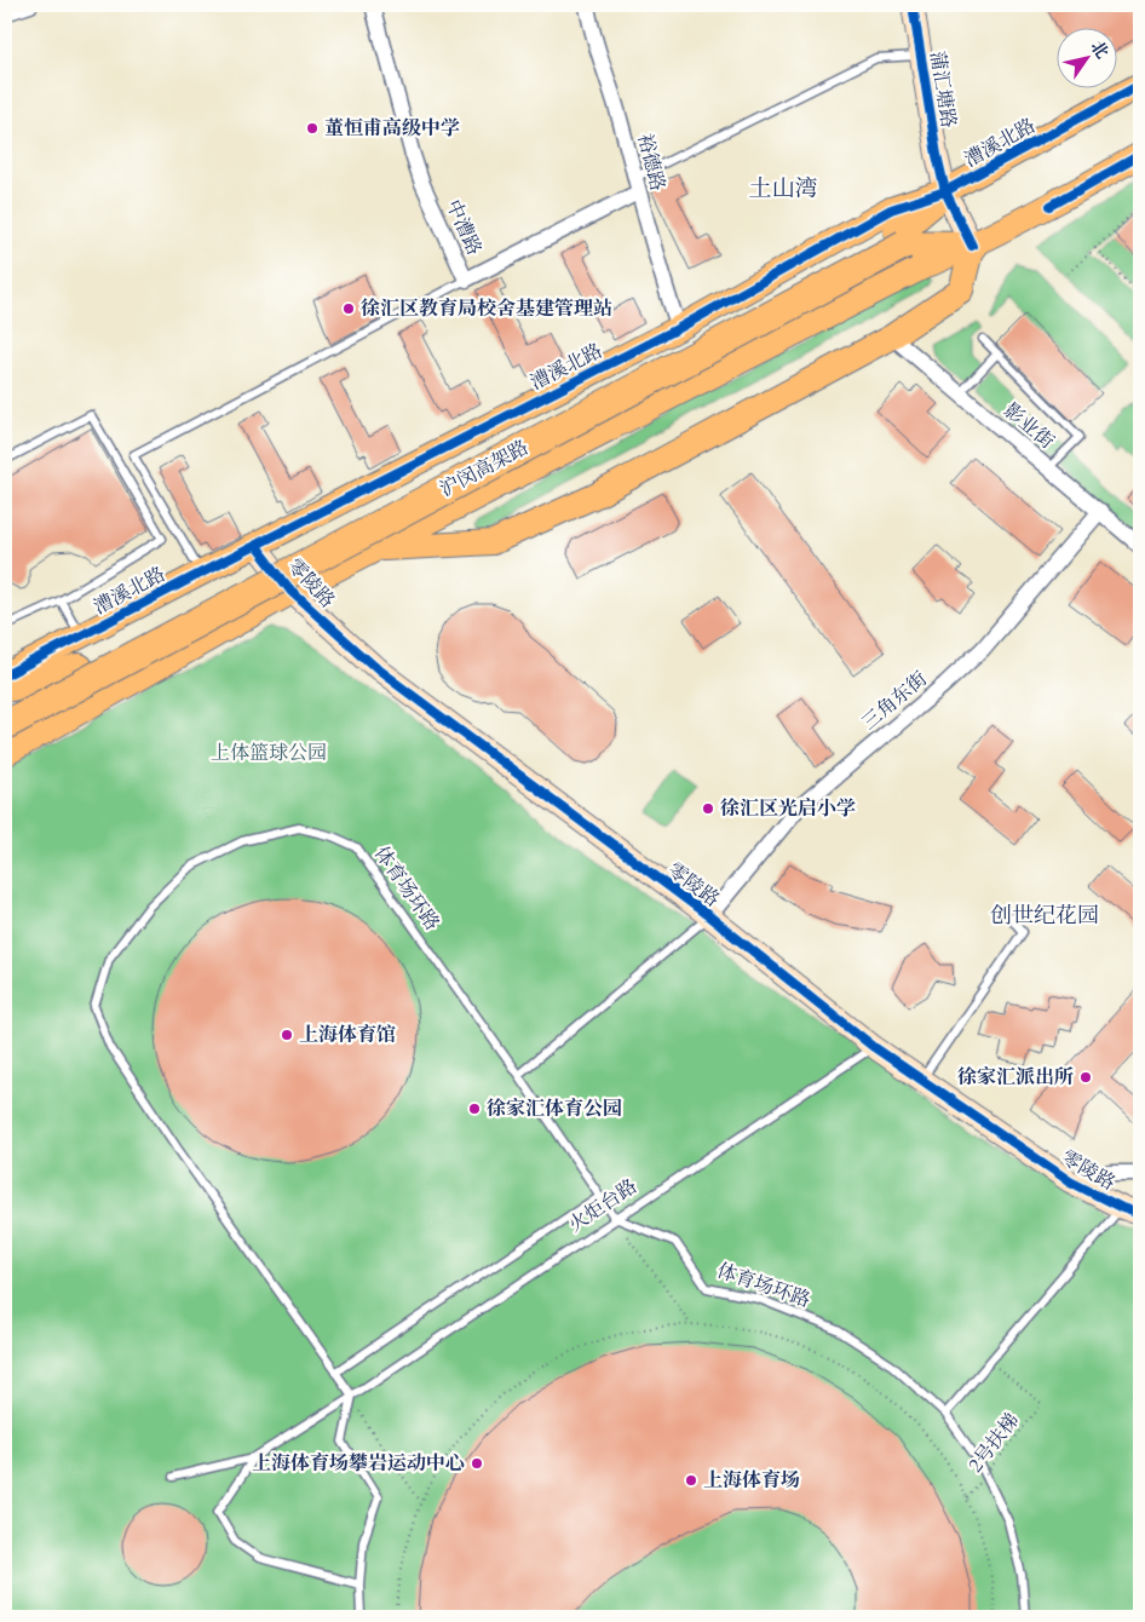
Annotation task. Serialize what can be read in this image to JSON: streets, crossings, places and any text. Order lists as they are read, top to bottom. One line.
{"streets":{"highway":["沪闵高架路"],"main road":["漕溪北路"],"street":["蒲汇塘路","裕德路","中漕路","影业街","零陵路","三角东街"],"lane":["体育场环路","火炬台路"],"path":["2号扶梯"]},"crossings":[["蒲汇塘路","漕溪北路"],["蒲汇塘路","沪闵高架路"],["漕溪北路","裕德路"],["漕溪北路","沪闵高架路"],["漕溪北路","零陵路"],["裕德路","中漕路"],["影业街","三角东街"],["零陵路","三角东街"],["零陵路","火炬台路"],["体育场环路","火炬台路"]],"districts":["土山湾","创世纪花园"],"parks":["上体篮球公园"],"places":["董恒甫高级中学","徐汇区教育局校舍基建管理站","徐汇区光启小学","上海体育馆","徐家汇派出所","徐家汇体育公园","上海体育场攀岩运动中心","上海体育场"],"north":"top right"}
